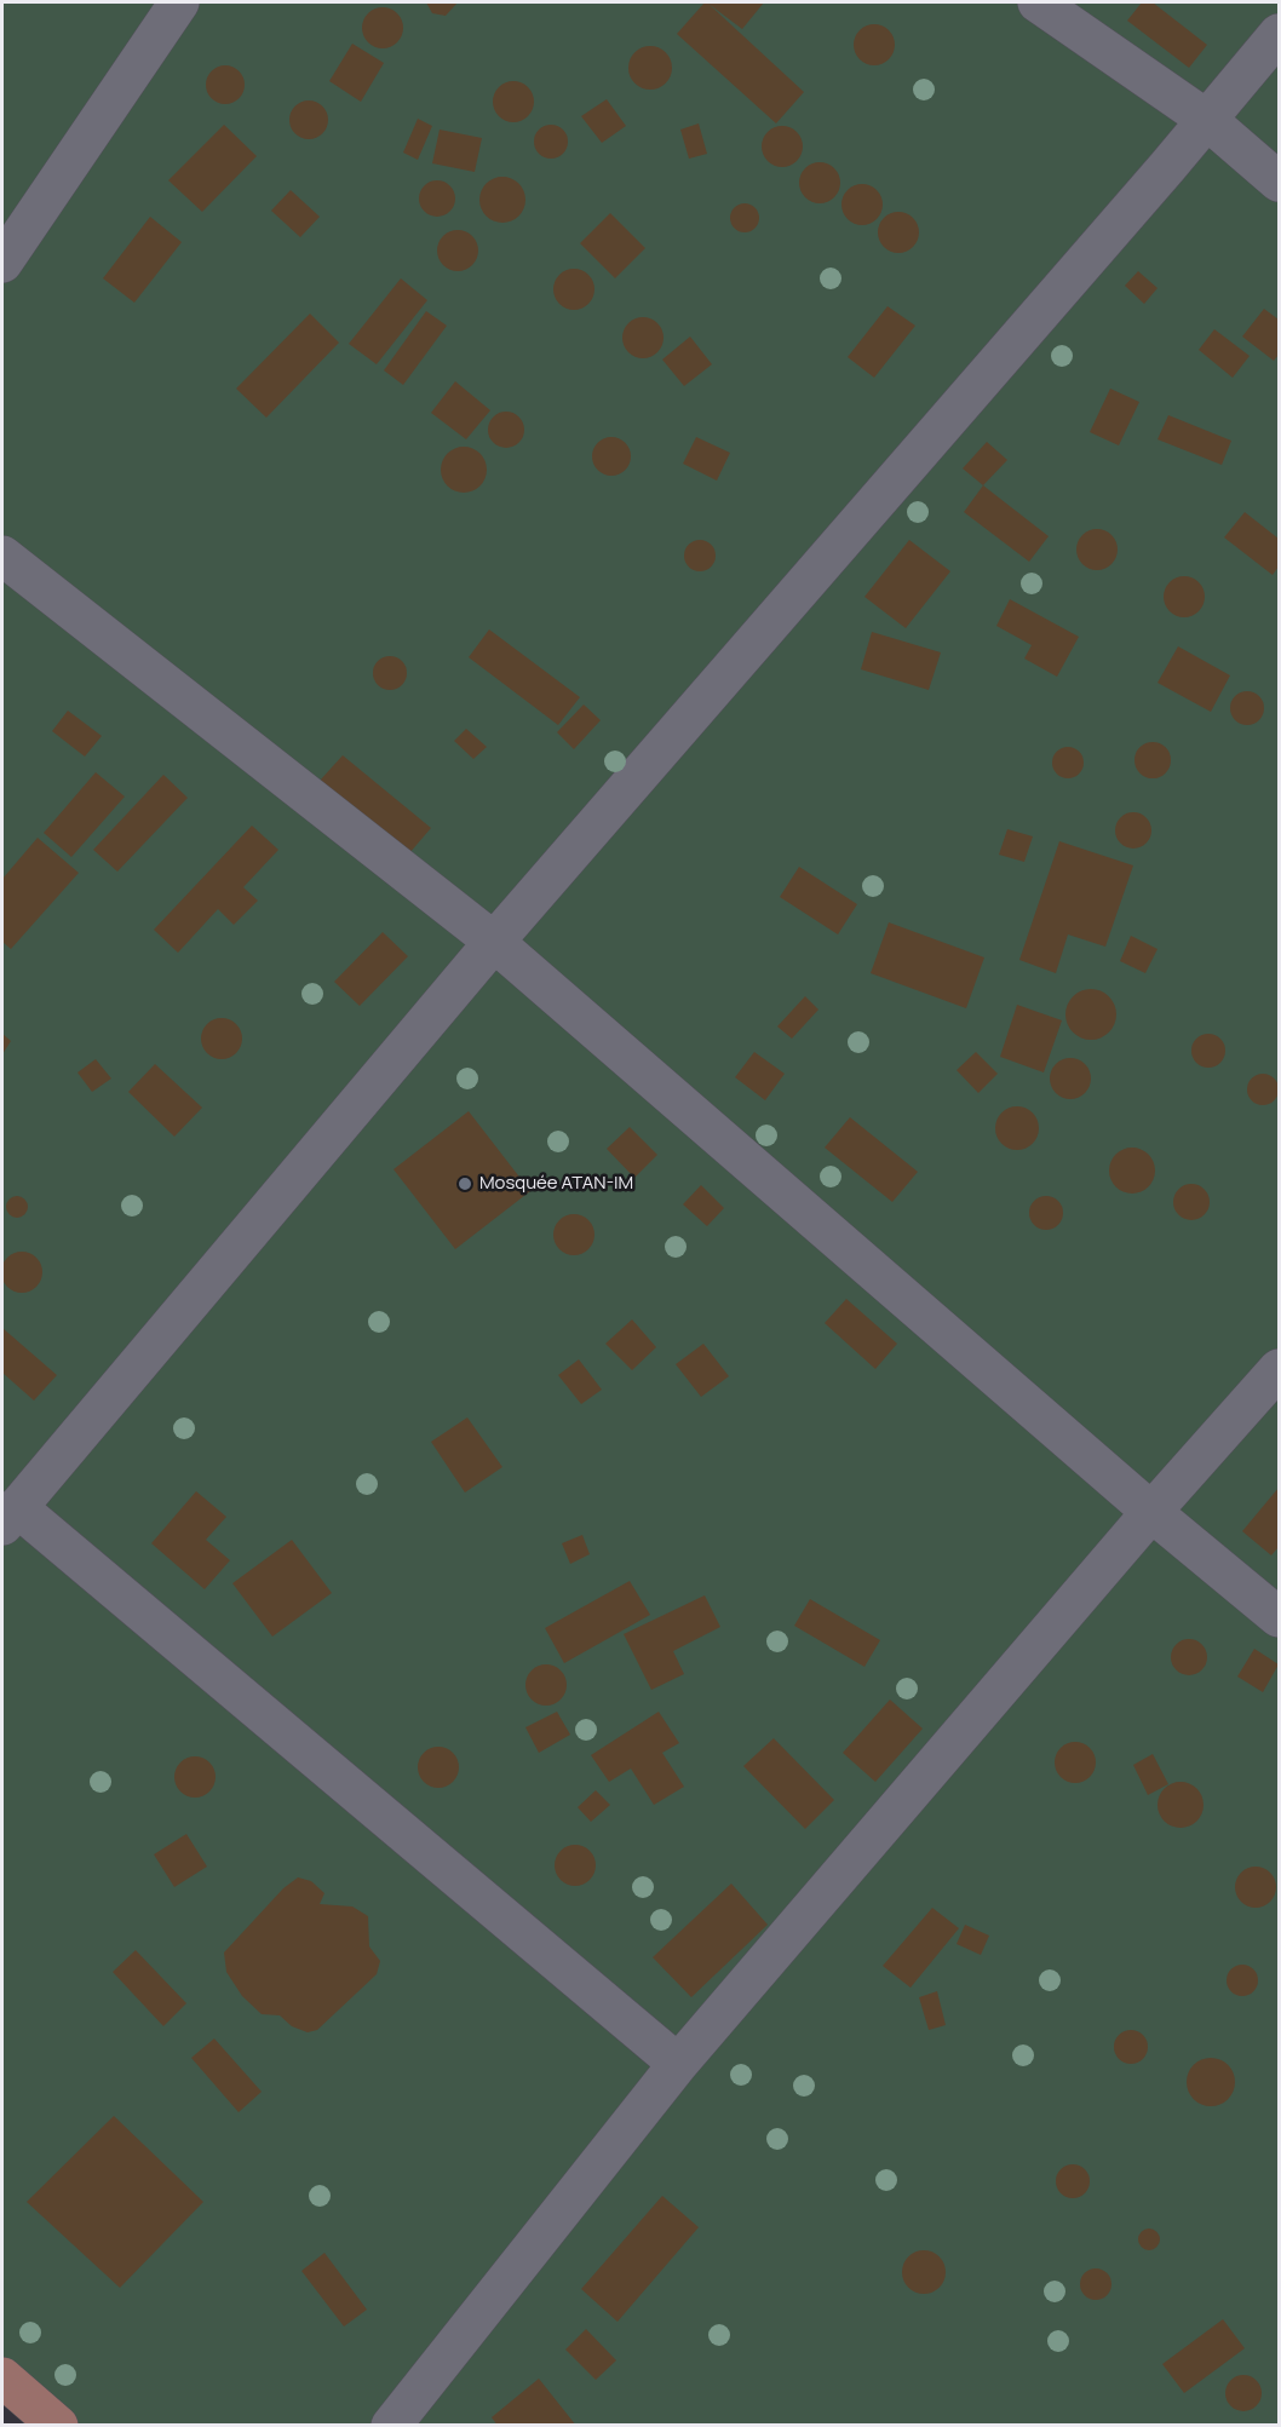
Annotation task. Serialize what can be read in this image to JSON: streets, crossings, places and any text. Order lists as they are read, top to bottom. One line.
{"places":["Mosquée ATAN-IM"]}
